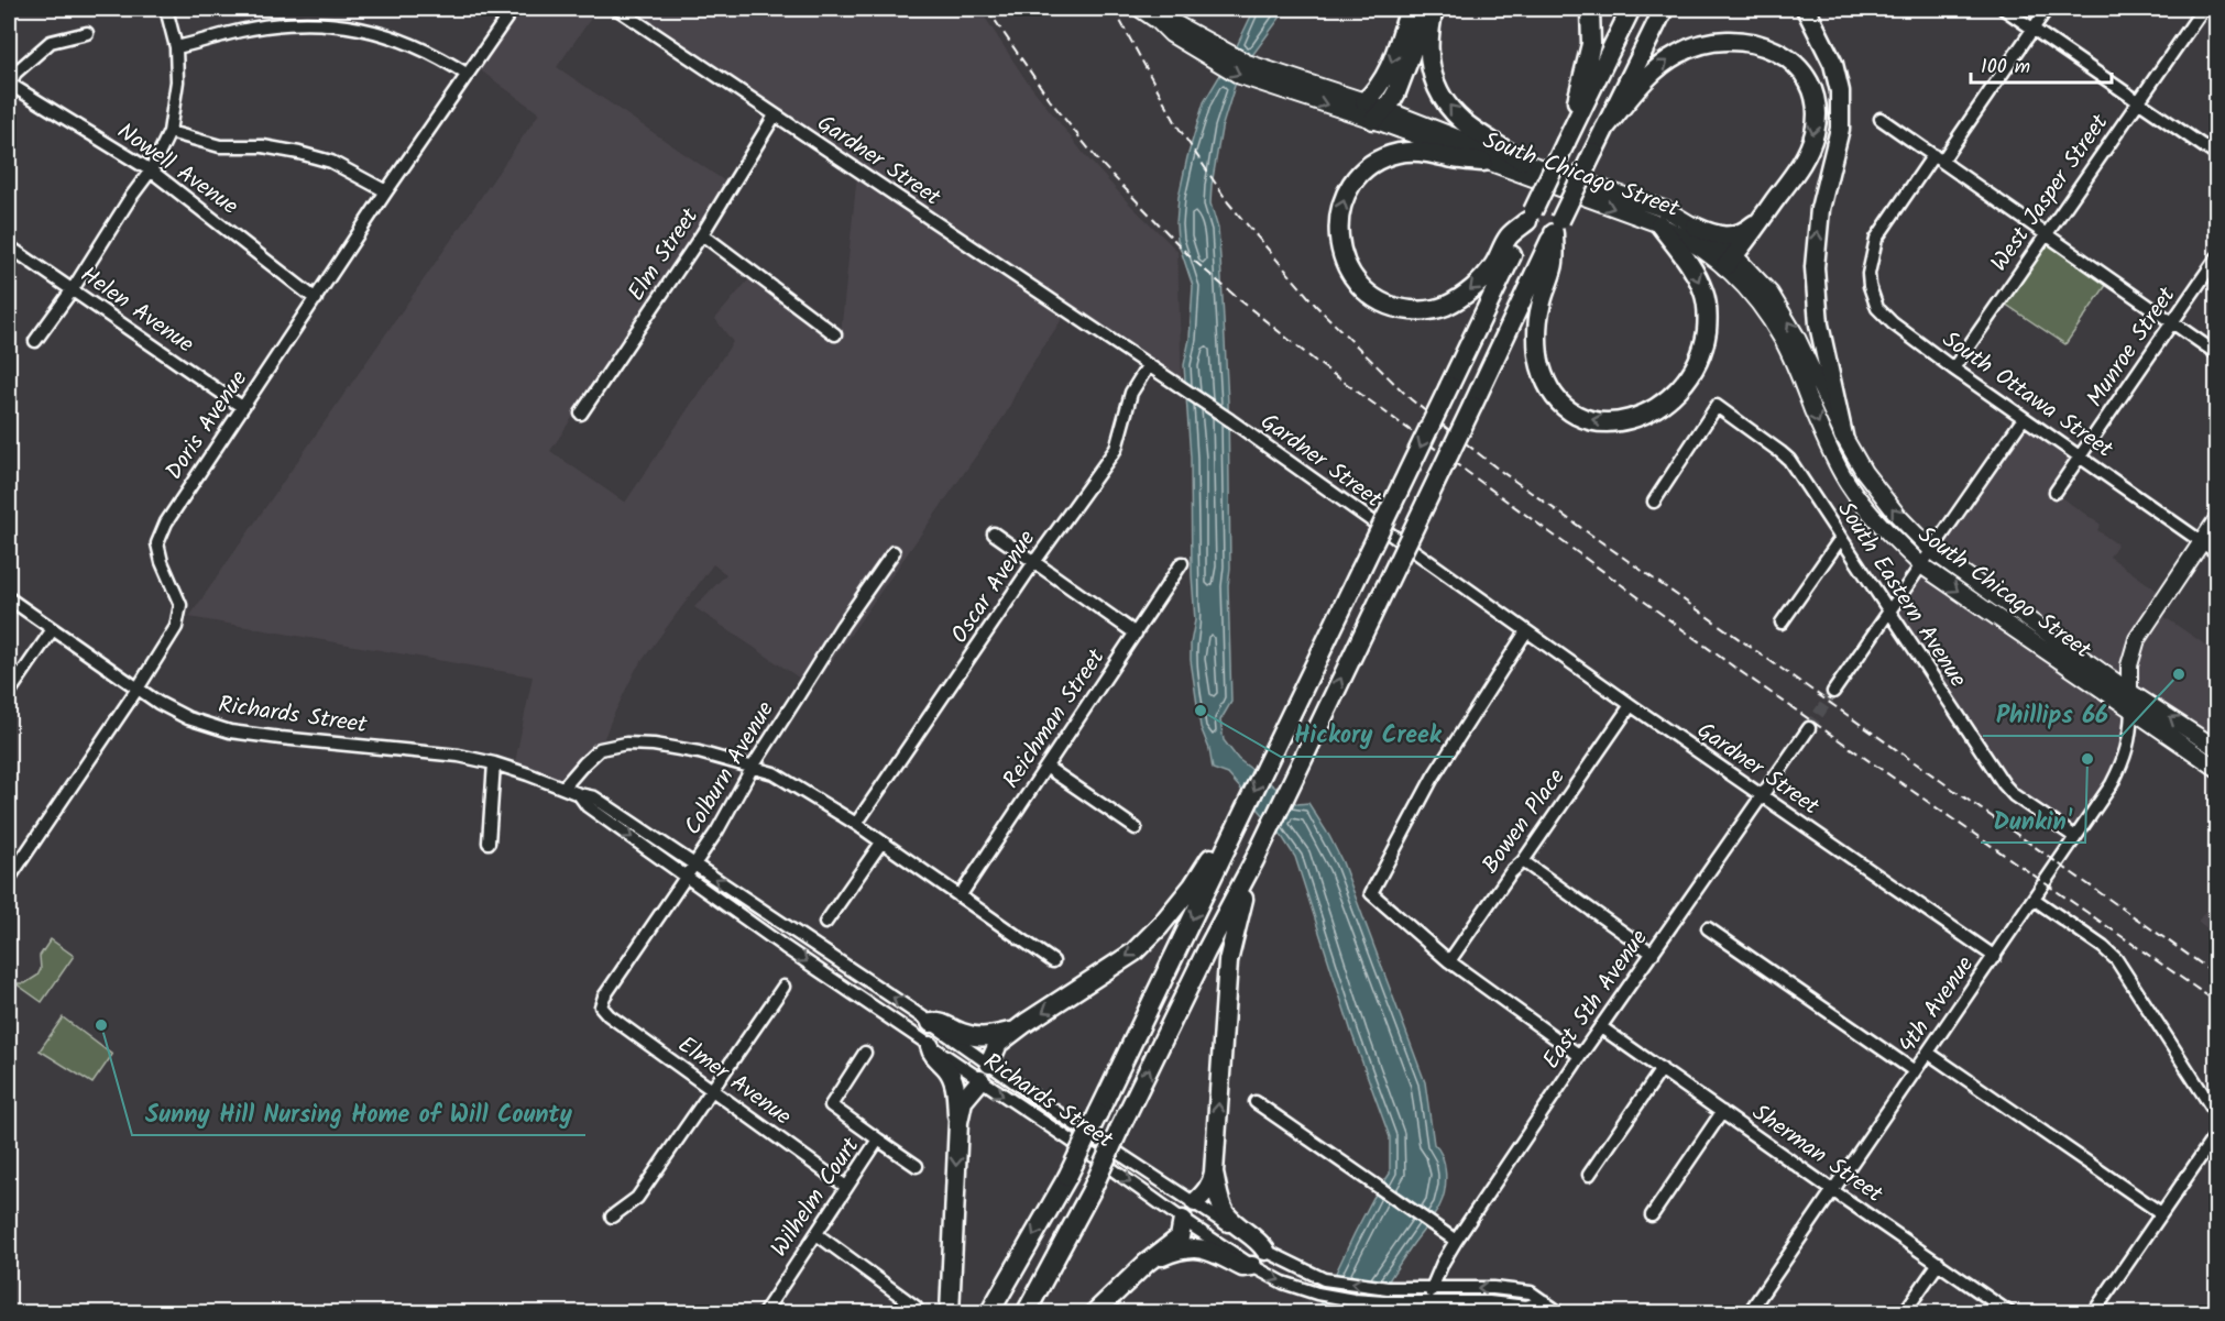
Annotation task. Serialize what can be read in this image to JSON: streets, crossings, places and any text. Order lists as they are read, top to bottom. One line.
{"streets":{"main road":["South Chicago Street"],"street":["Gardner Street","Nowell Avenue","West Jasper Street","Elm Street","Helen Avenue","Munroe Street","South Ottawa Street","Doris Avenue","Oscar Avenue","South Eastern Avenue","Richards Street","Reichman Street","Colburn Avenue","Bowen Place","East 5th Avenue","4th Avenue","Elmer Avenue","Sherman Street","Wilhelm Court"]},"crossings":[["Gardner Street","Elm Street"],["Gardner Street","Oscar Avenue"],["Gardner Street","Bowen Place"],["Gardner Street","East 5th Avenue"],["Gardner Street","4th Avenue"],["Nowell Avenue","Doris Avenue"],["South Chicago Street","4th Avenue"],["West Jasper Street","South Ottawa Street"],["Helen Avenue","Doris Avenue"],["Munroe Street","South Ottawa Street"],["Doris Avenue","Richards Street"],["South Eastern Avenue","4th Avenue"],["Richards Street","Colburn Avenue"],["Richards Street","East 5th Avenue"],["Colburn Avenue","Elmer Avenue"],["East 5th Avenue","Sherman Street"],["4th Avenue","Sherman Street"],["Elmer Avenue","Wilhelm Court"]],"places":["Phillips 66","Hickory Creek","Dunkin'","Sunny Hill Nursing Home of Will County"],"scale_bar":"100 m"}
